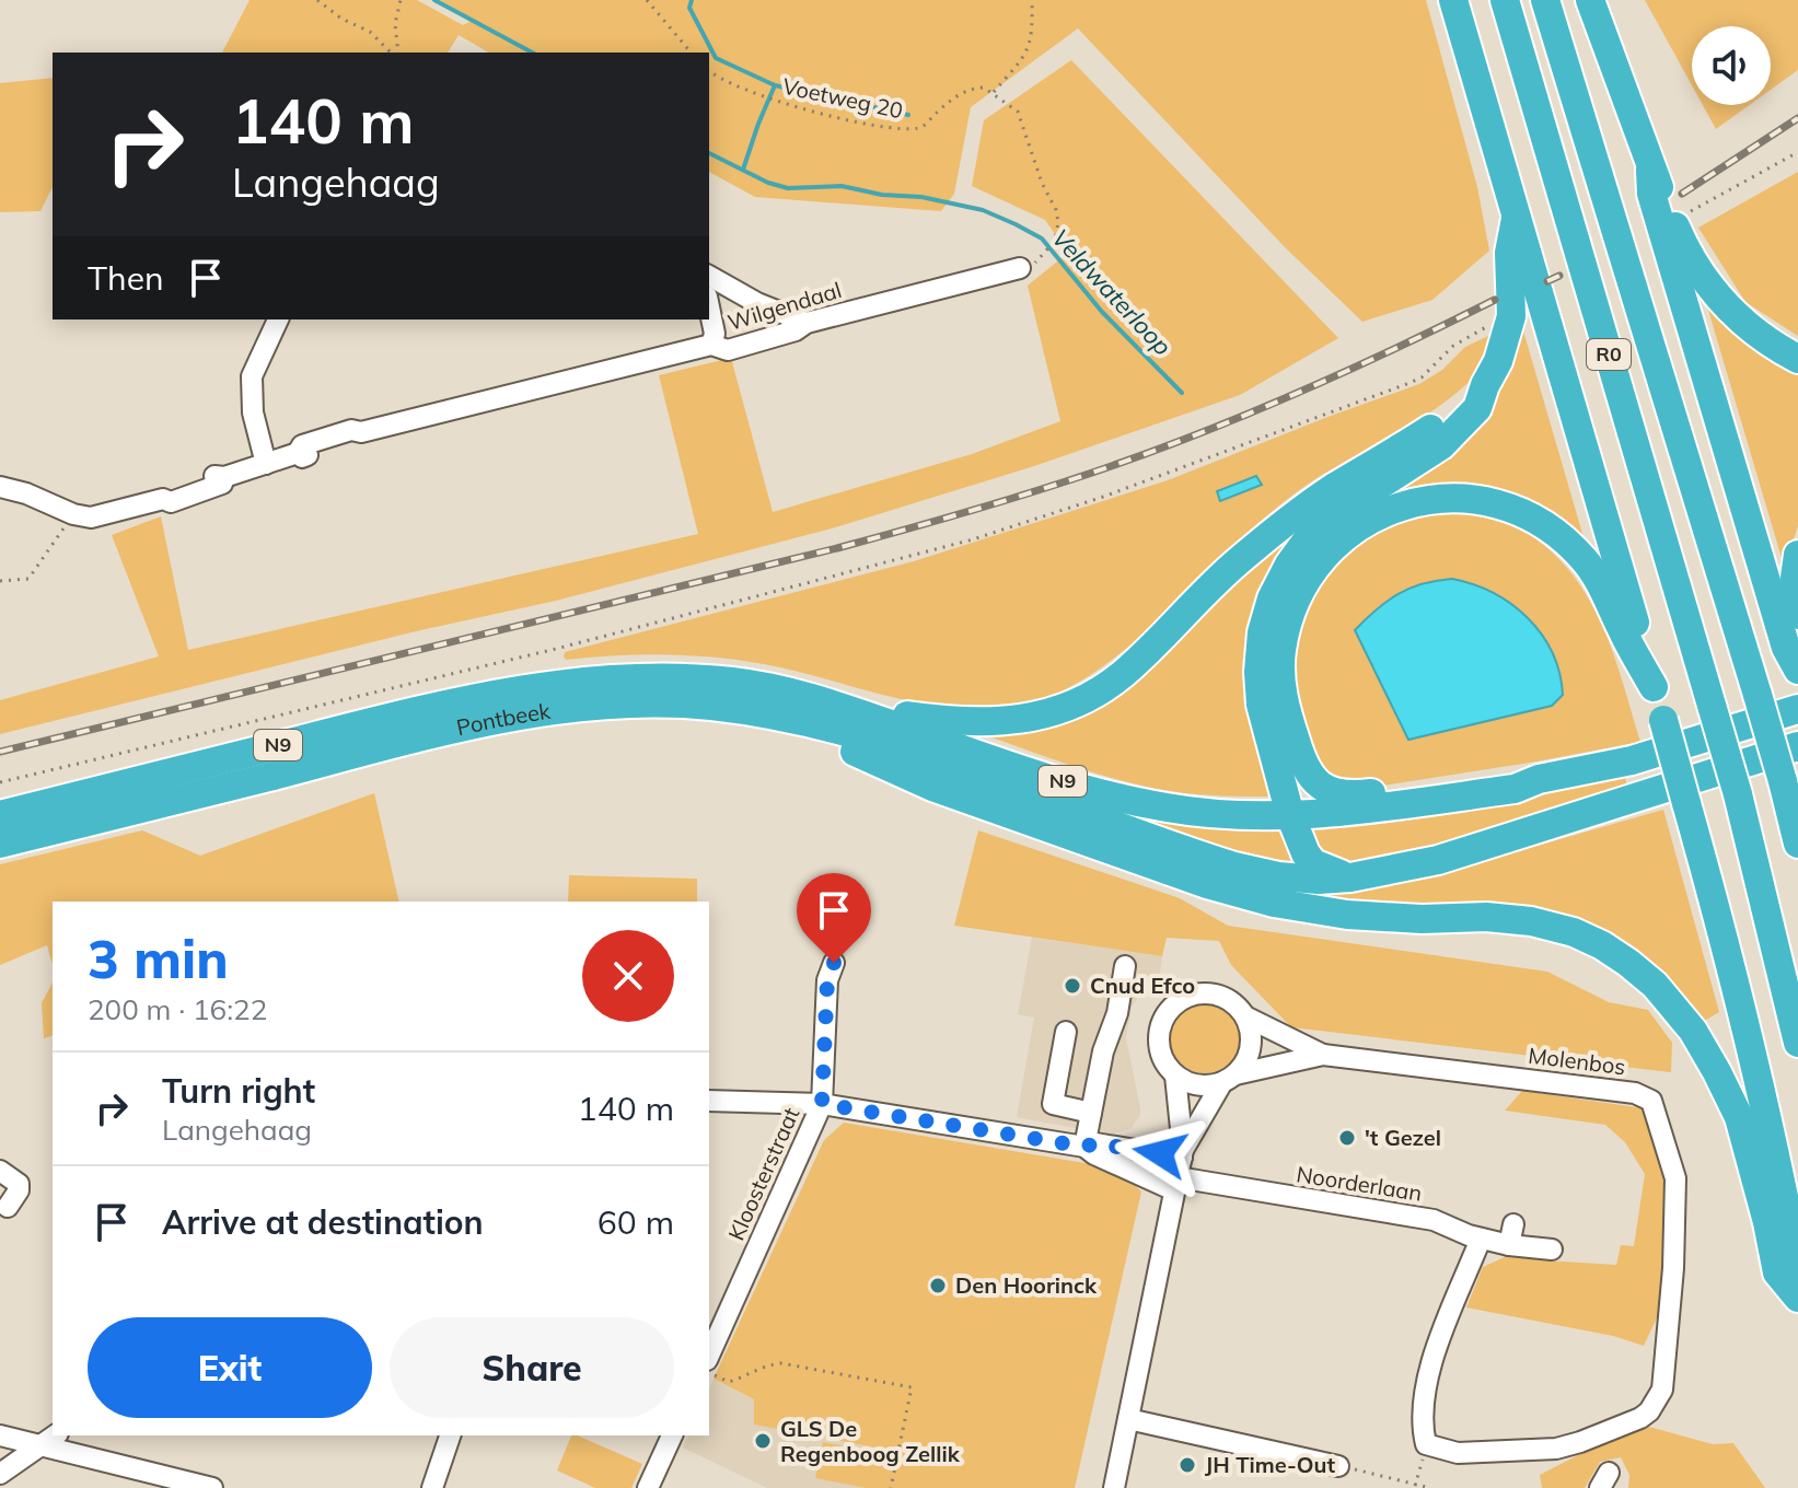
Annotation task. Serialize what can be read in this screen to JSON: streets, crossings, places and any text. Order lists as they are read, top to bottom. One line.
{"streets":{"highway":["R0","Pontbeek","N9"],"street":["Wilgendaal","Molenbos","Kloosterstraat","Noorderlaan"],"path":["Voetweg 20"]},"crossings":[["Pontbeek","N9"],["Molenbos","Noorderlaan"]],"water":["Veldwaterloop"],"places":["Cnud Efco","'t Gezel","Den Hoorinck","GLS De Regenboog Zellik","JH Time-Out"],"page":{"turn":["140 m","Langehaag"],"then":"Then","heading":["3 min","200 m · 16:22"],"list":[{"name":"Turn right","note":"Langehaag","value":"140 m"},{"name":"Arrive at destination","value":"60 m"}],"buttons":["Exit","Share"]}}
